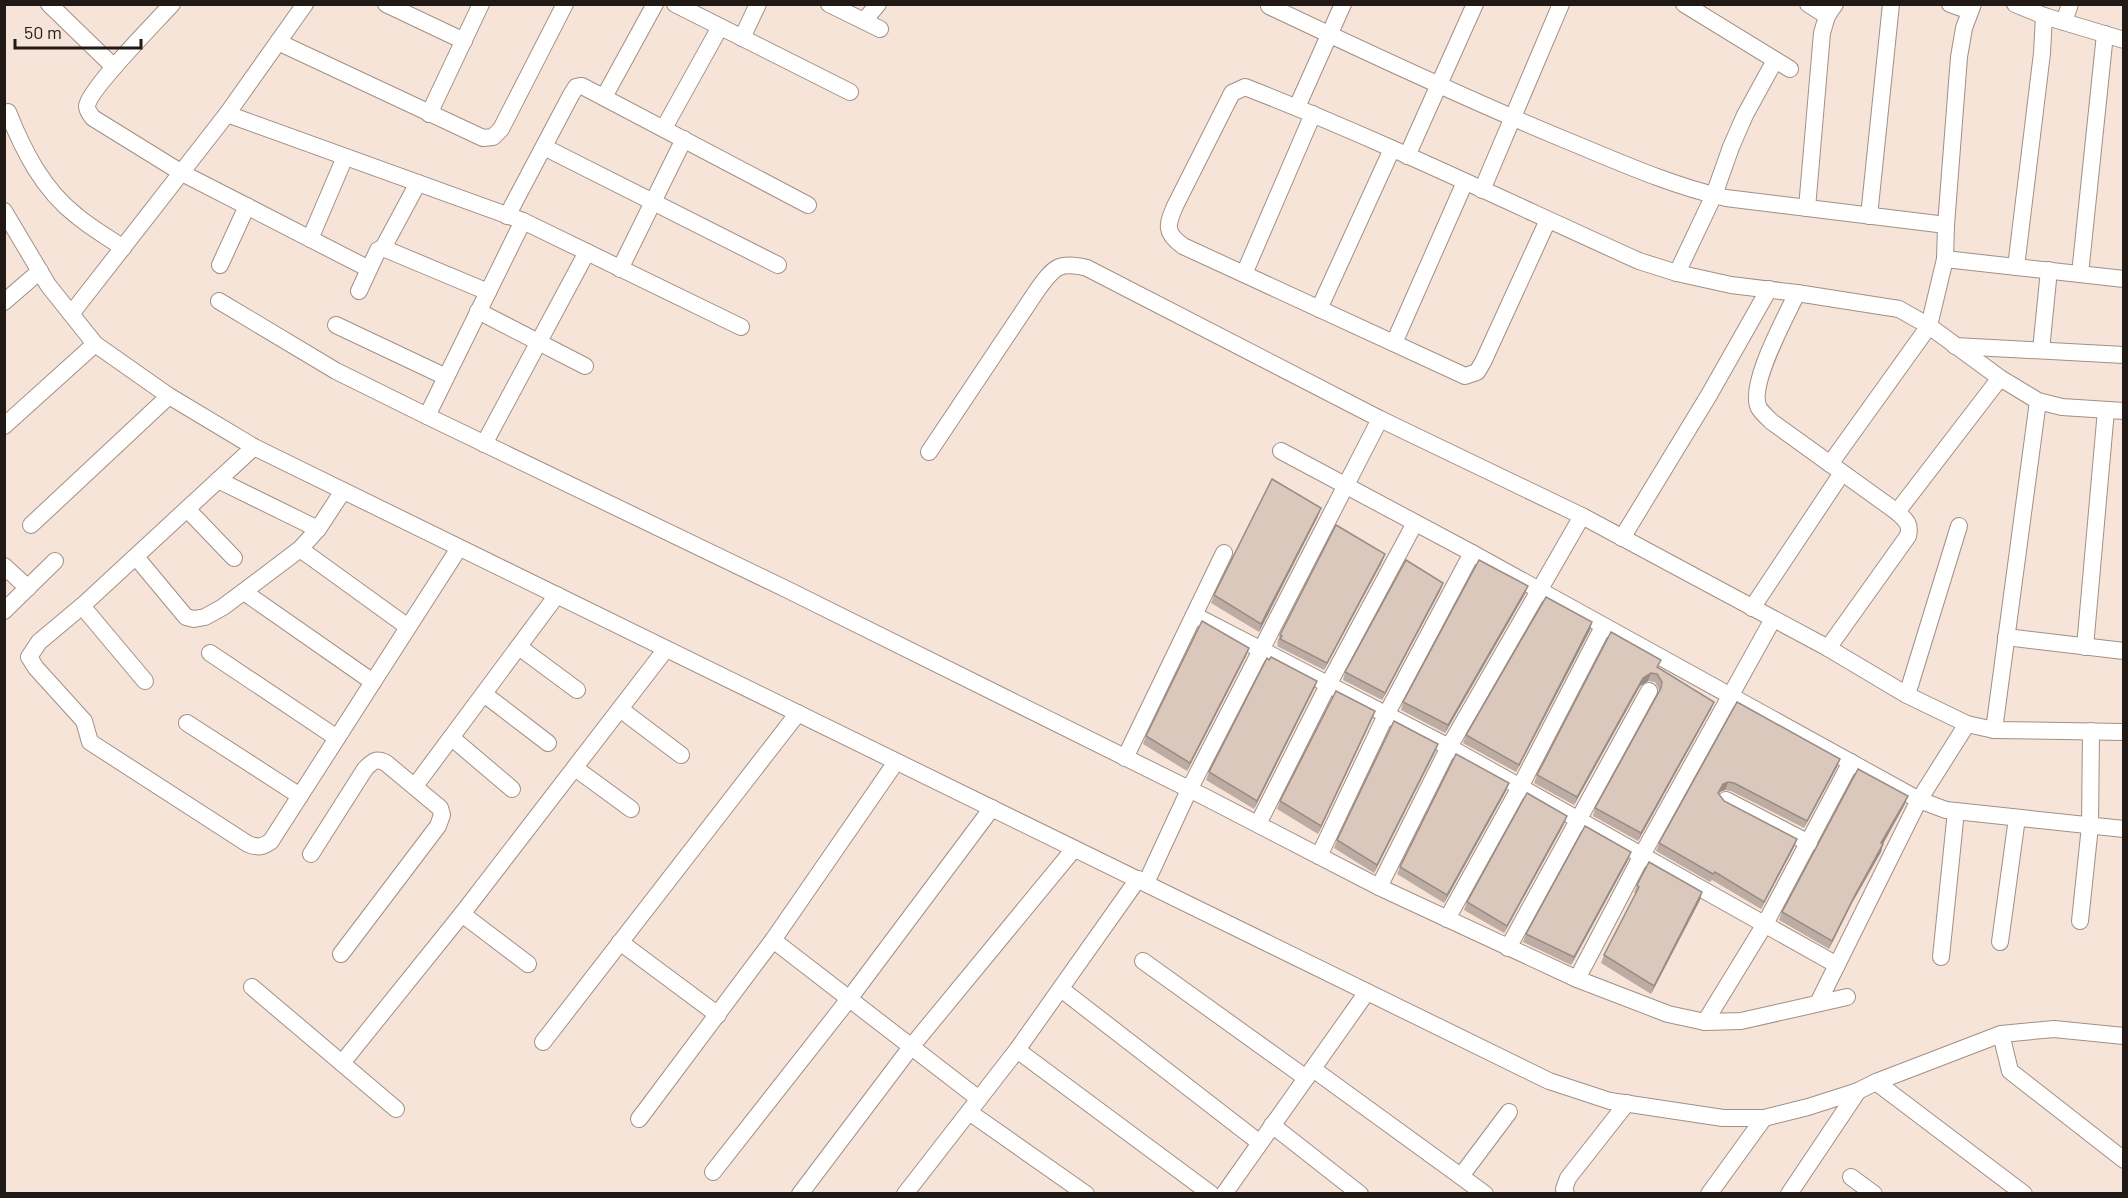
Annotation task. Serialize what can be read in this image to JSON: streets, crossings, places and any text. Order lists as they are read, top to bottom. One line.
{"scale_bar":"50 m"}
